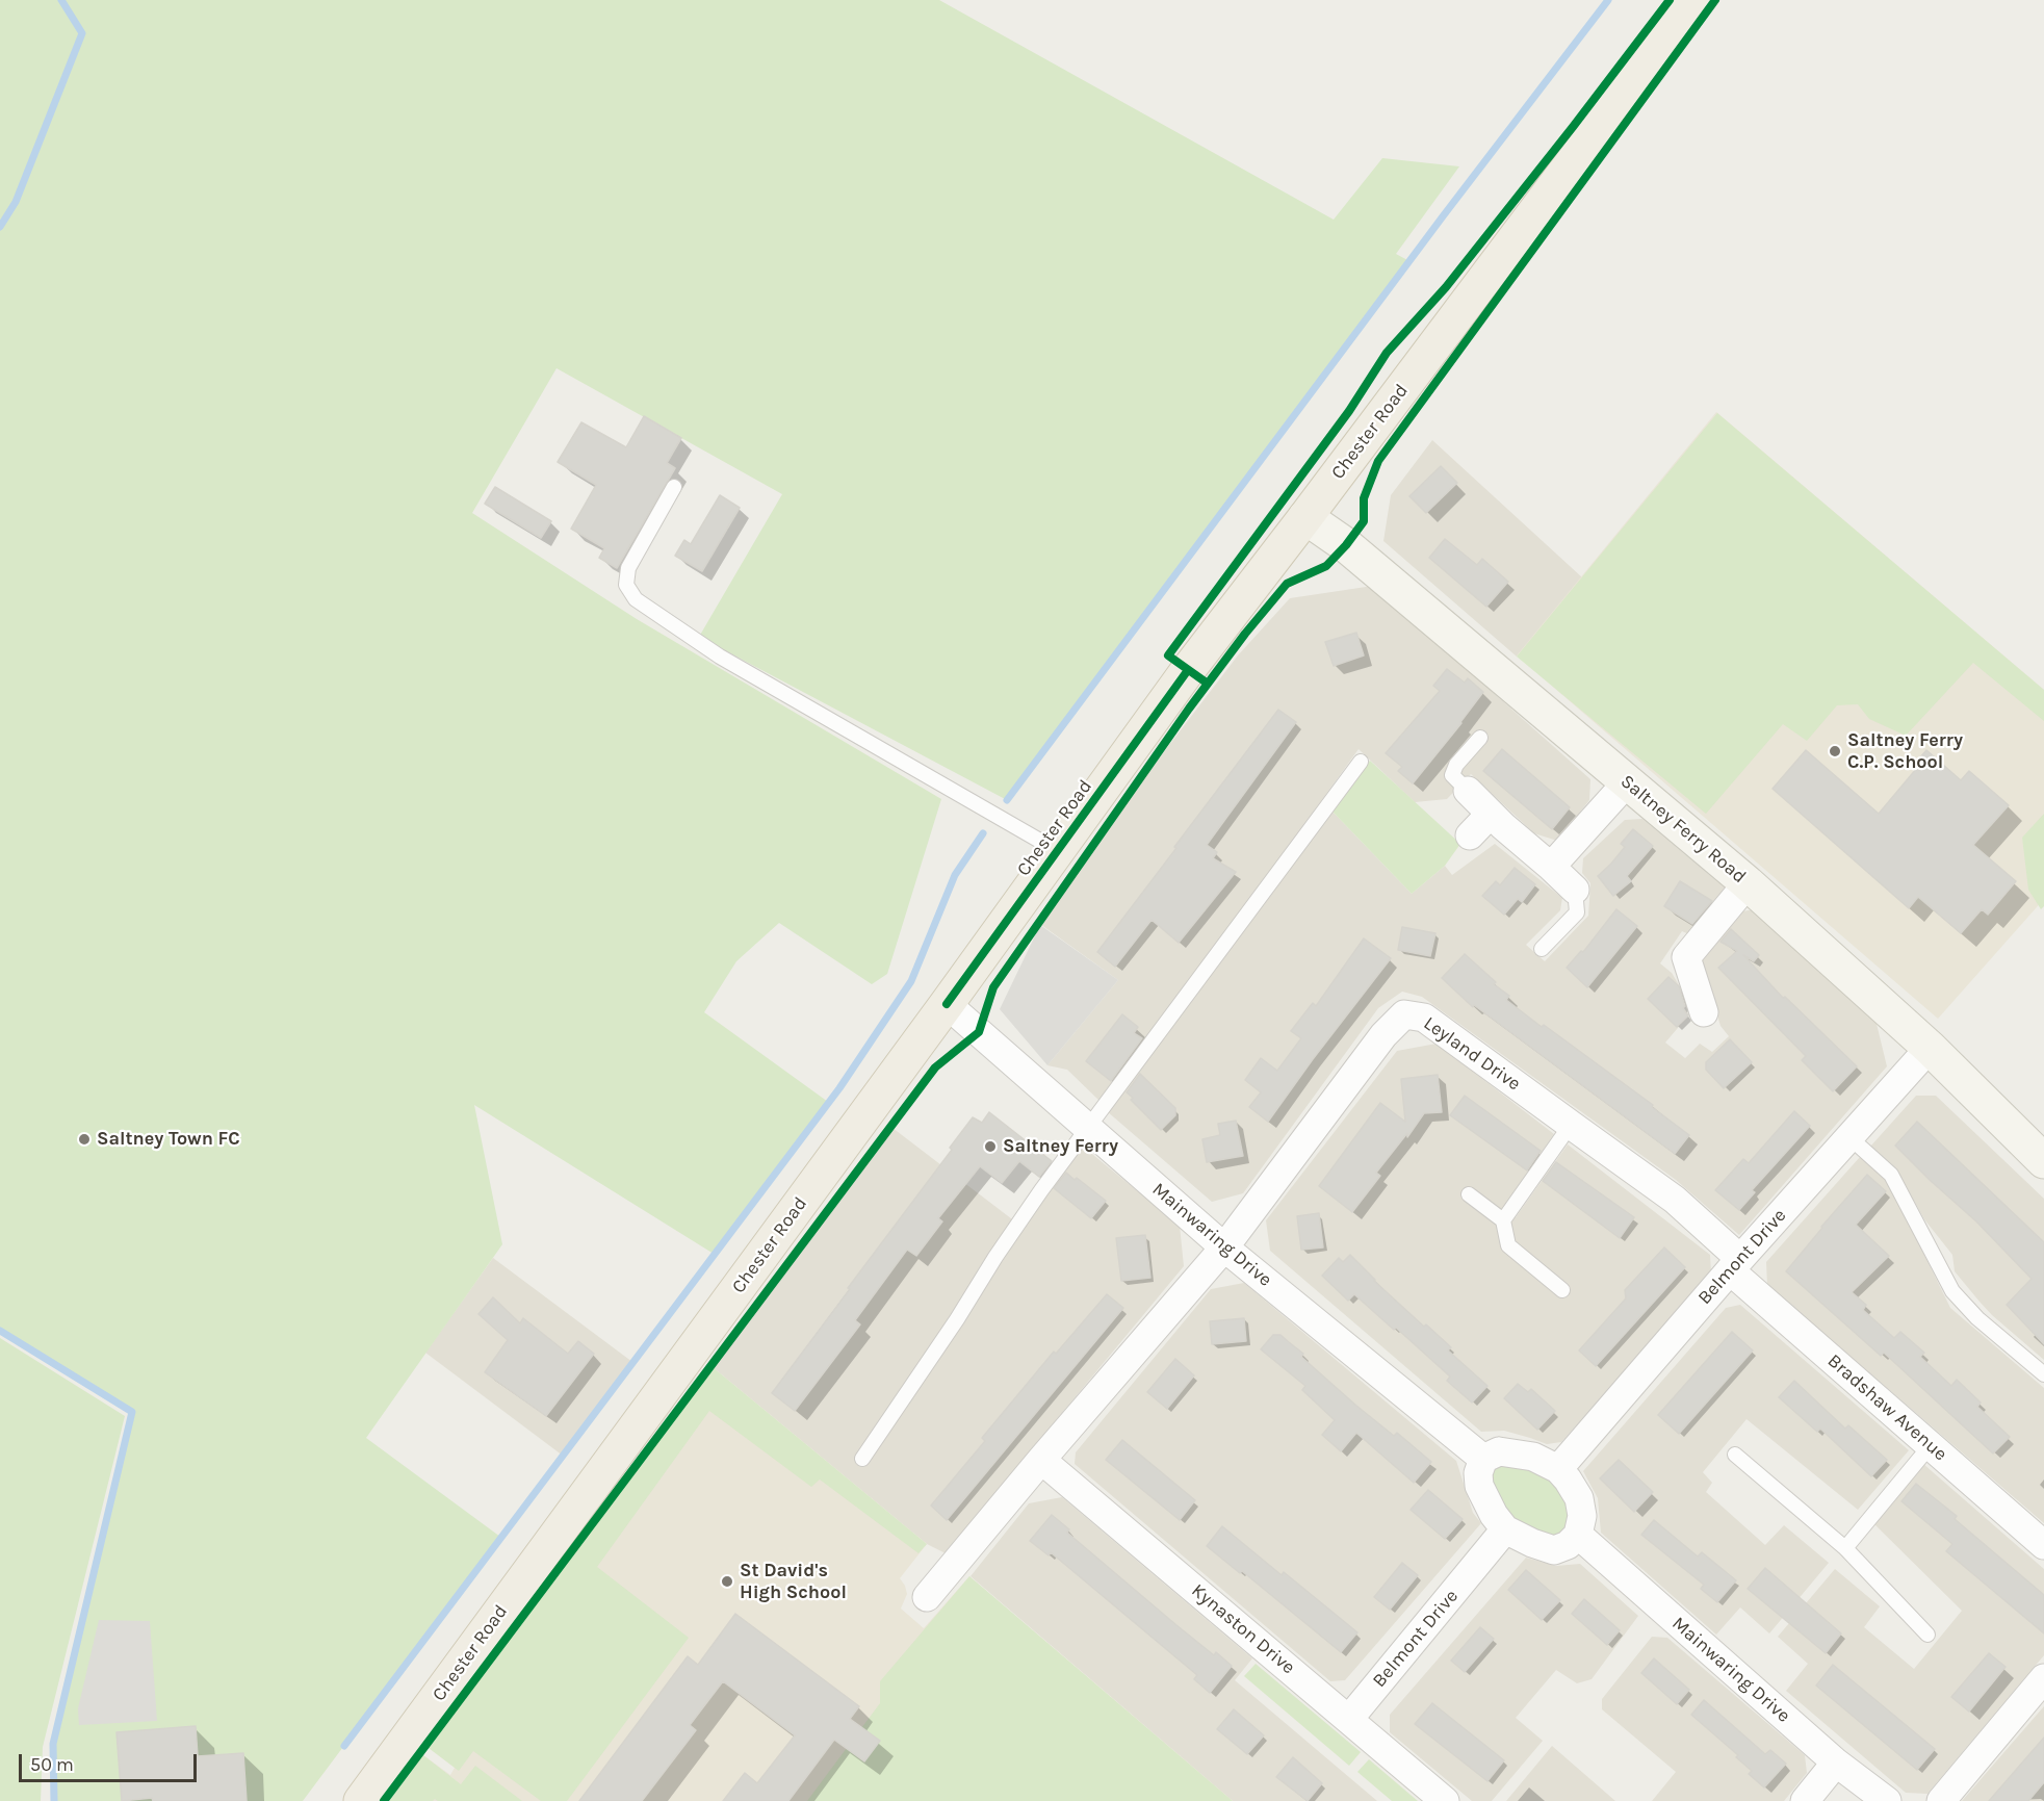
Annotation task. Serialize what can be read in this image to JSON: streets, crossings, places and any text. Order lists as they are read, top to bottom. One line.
{"streets":{"main road":["Chester Road","Saltney Ferry Road"],"street":["Leyland Drive","Mainwaring Drive","Belmont Drive","Bradshaw Avenue","Kynaston Drive"]},"crossings":[["Chester Road","Saltney Ferry Road"],["Chester Road","Mainwaring Drive"],["Saltney Ferry Road","Belmont Drive"],["Leyland Drive","Mainwaring Drive"],["Leyland Drive","Belmont Drive"],["Leyland Drive","Bradshaw Avenue"],["Mainwaring Drive","Belmont Drive"],["Belmont Drive","Bradshaw Avenue"],["Belmont Drive","Kynaston Drive"]],"places":["Saltney Ferry C.P. School","Saltney Town FC","Saltney Ferry","St David's High School"],"scale_bar":"50 m"}
